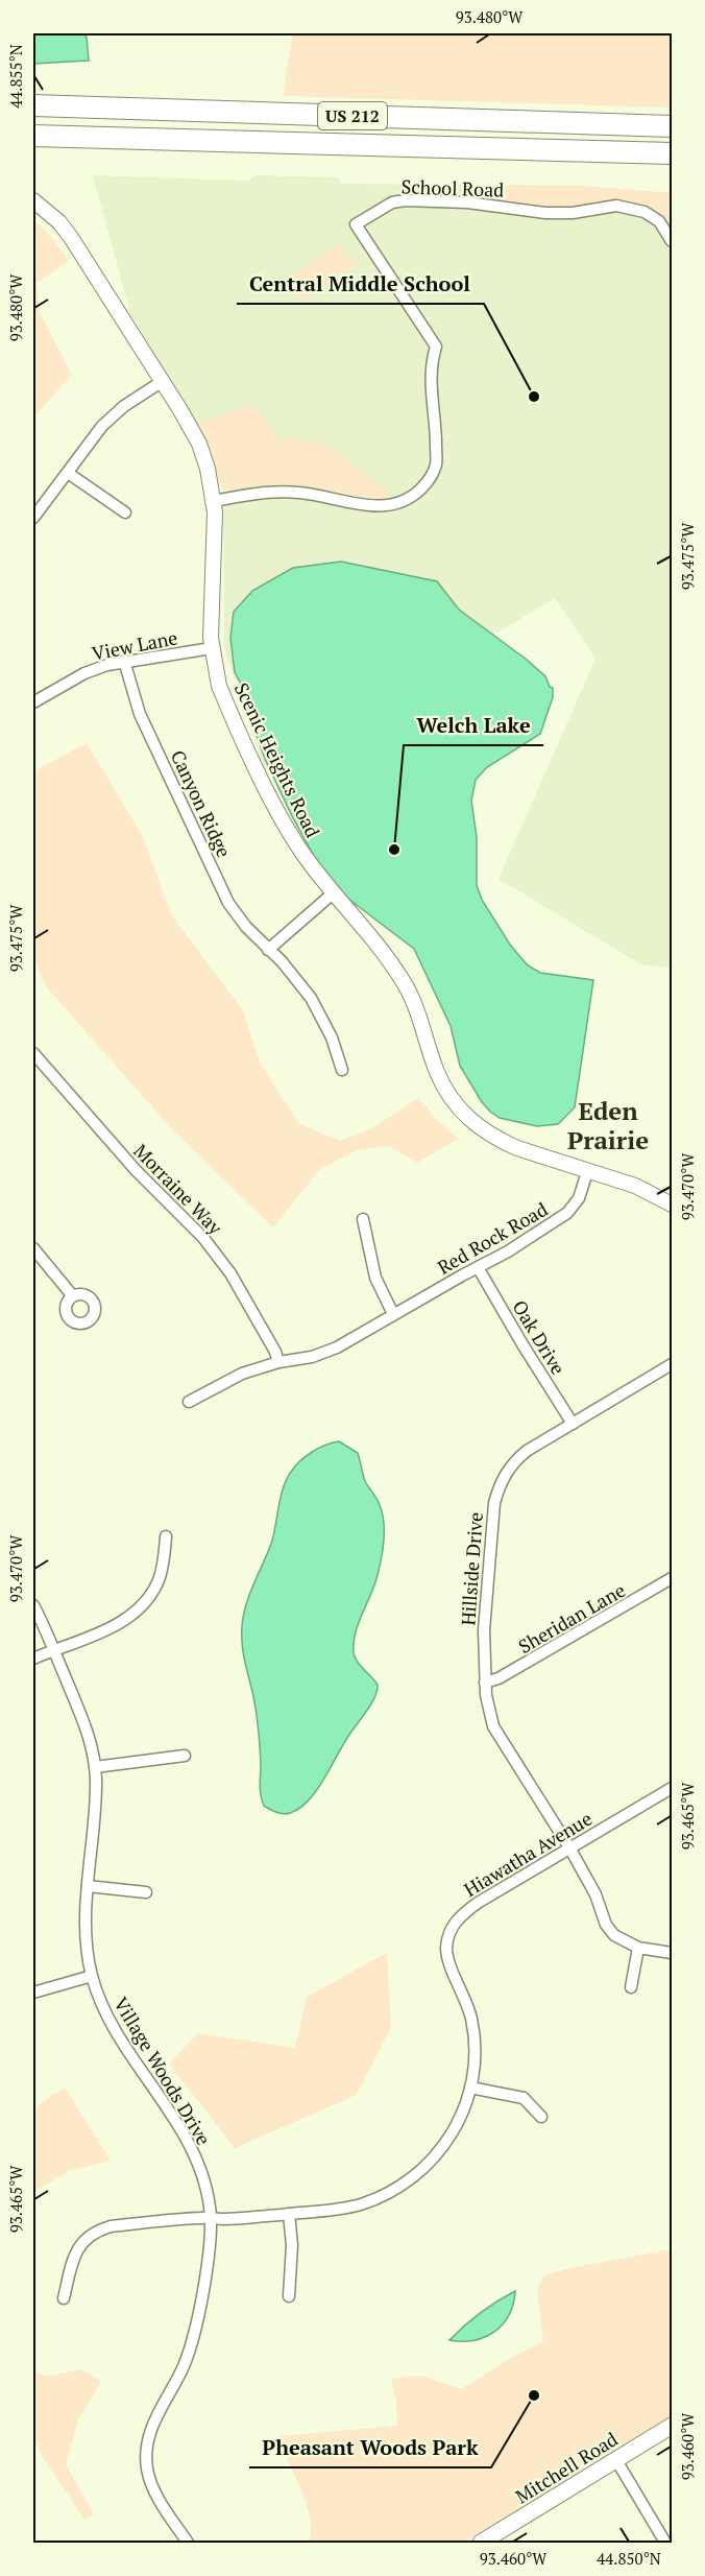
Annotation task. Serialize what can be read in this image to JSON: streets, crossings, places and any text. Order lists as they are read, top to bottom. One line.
{"streets":{"highway":["US 212"],"main road":["Mitchell Road"],"street":["School Road","View Lane","Scenic Heights Road","Canyon Ridge","Morraine Way","Red Rock Road","Oak Drive","Hillside Drive","Sheridan Lane","Hiawatha Avenue","Village Woods Drive"]},"crossings":[["School Road","Scenic Heights Road"],["View Lane","Scenic Heights Road"],["View Lane","Canyon Ridge"],["Scenic Heights Road","Red Rock Road"],["Morraine Way","Red Rock Road"],["Red Rock Road","Oak Drive"],["Oak Drive","Hillside Drive"],["Hillside Drive","Sheridan Lane"],["Hillside Drive","Hiawatha Avenue"],["Hiawatha Avenue","Village Woods Drive"]],"districts":["Eden Prairie"],"places":["Central Middle School","Welch Lake","Pheasant Woods Park"],"coordinates":["93.480°W","44.855°N","93.475°W","93.470°W","93.465°W","93.460°W","44.850°N"]}
